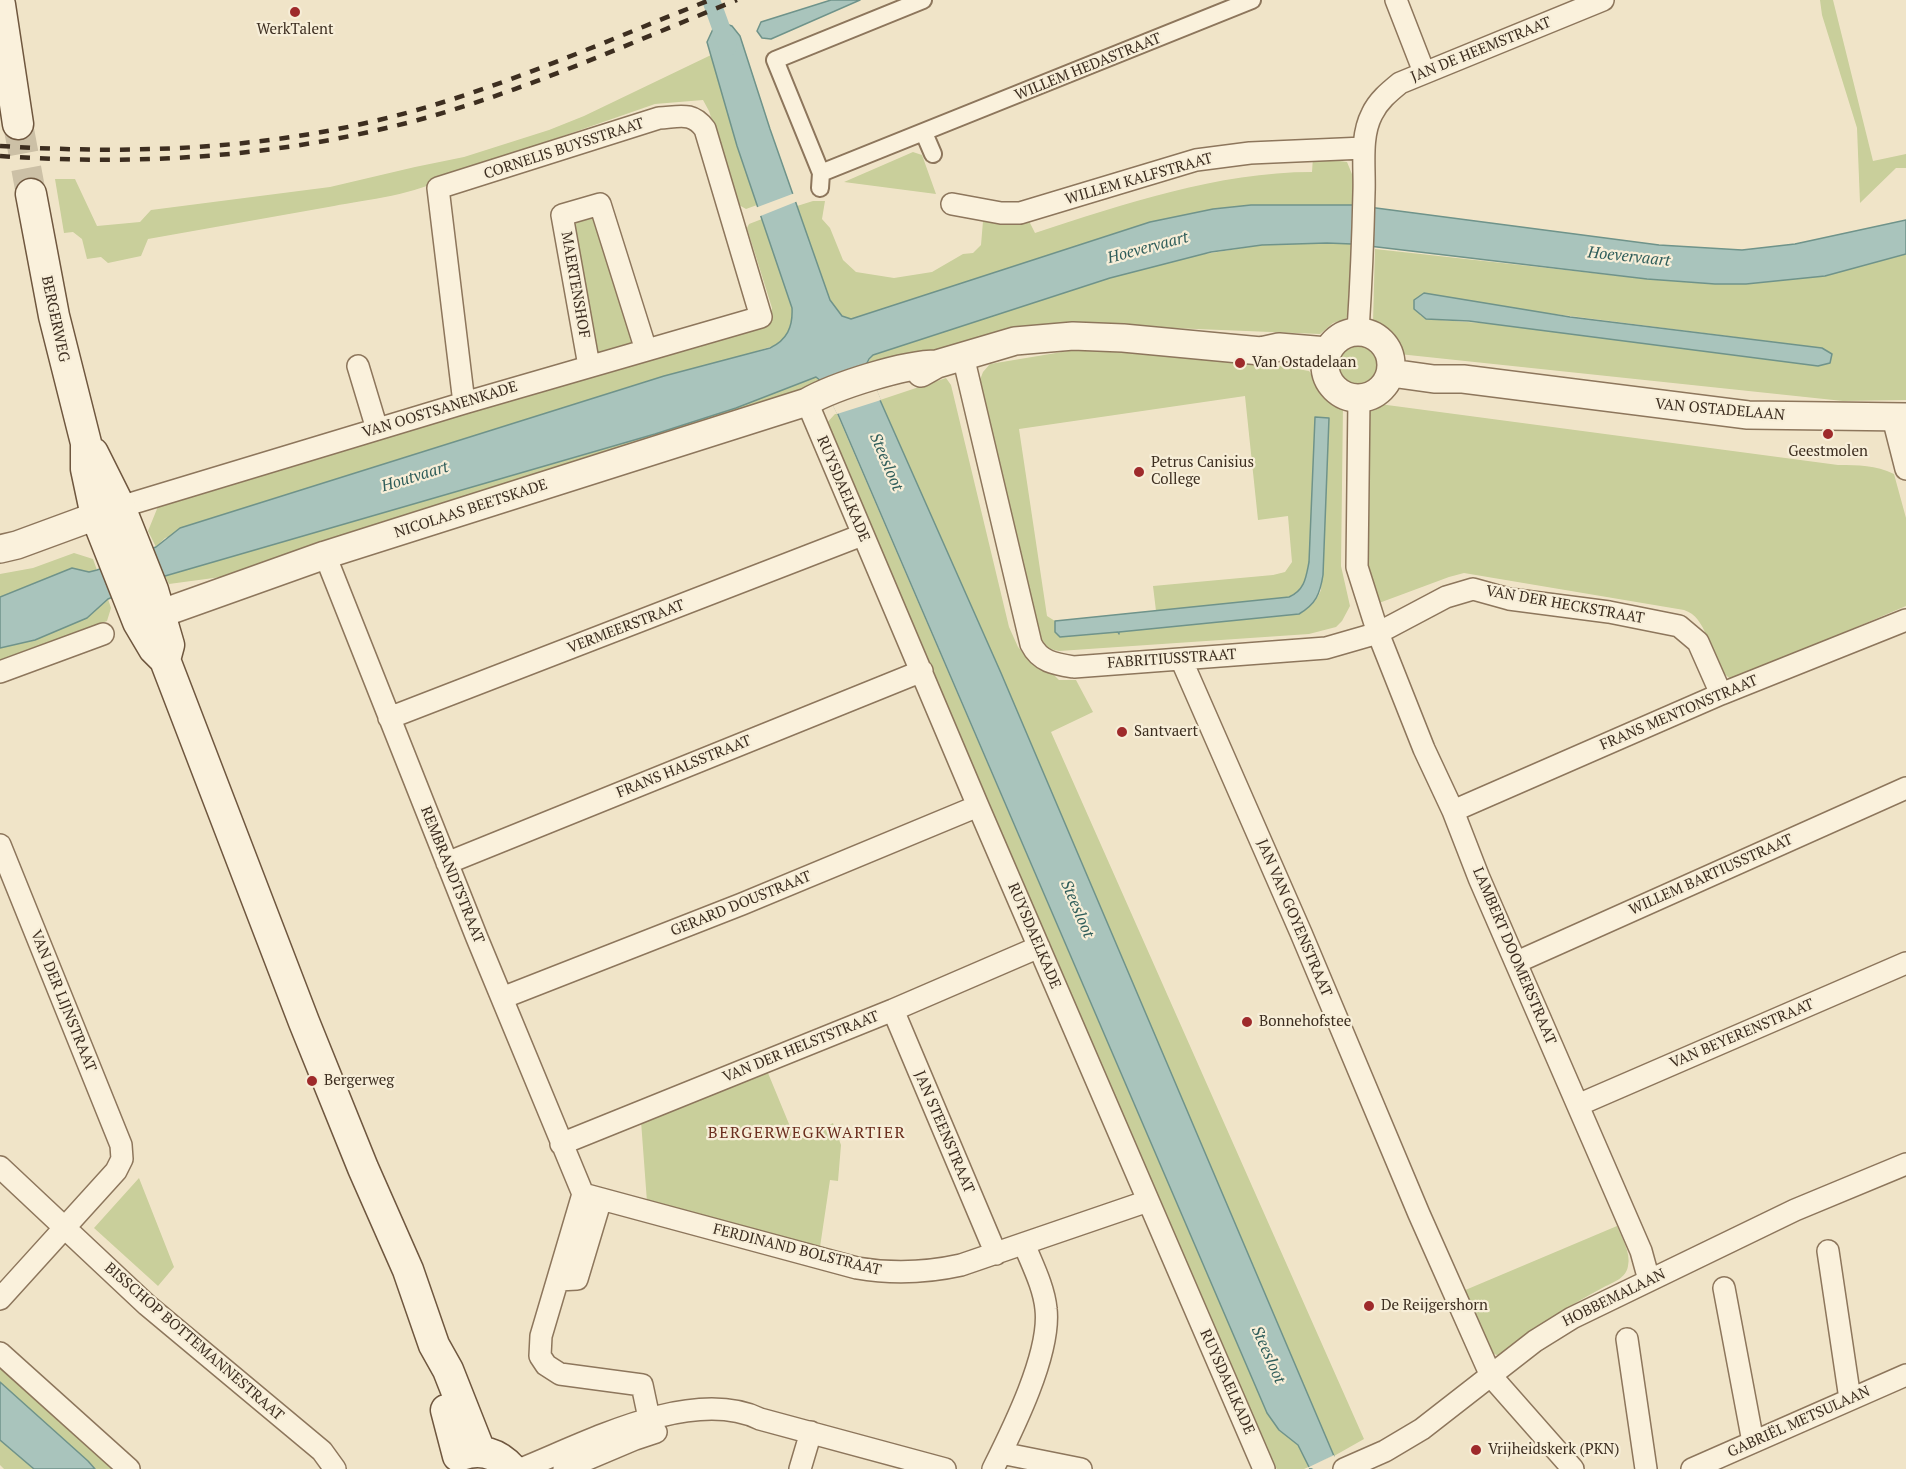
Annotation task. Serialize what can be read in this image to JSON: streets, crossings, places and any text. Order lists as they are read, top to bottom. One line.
{"streets":{"main road":["BERGERWEG"],"street":["JAN DE HEEMSTRAAT","WILLEM HEDASTRAAT","CORNELIS BUYSSTRAAT","WILLEM KALFSTRAAT","MAERTENSHOF","VAN OOSTSANENKADE","VAN OSTADELAAN","RUYSDAELKADE","NICOLAAS BEETSKADE","VAN DER HECKSTRAAT","VERMEERSTRAAT","FABRITIUSSTRAAT","FRANS MENTONSTRAAT","FRANS HALSSTRAAT","REMBRANDTSTRAAT","WILLEM BARTIUSSTRAAT","GERARD DOUSTRAAT","JAN VAN GOYENSTRAAT","LAMBERT DOOMERSTRAAT","VAN DER LIJNSTRAAT","VAN BEYERENSTRAAT","VAN DER HELSTSTRAAT","JAN STEENSTRAAT","FERDINAND BOLSTRAAT","HOBBEMALAAN","BISSCHOP BOTTEMANNESTRAAT","GABRIËL METSULAAN"]},"crossings":[["JAN DE HEEMSTRAAT","WILLEM KALFSTRAAT"],["JAN DE HEEMSTRAAT","VAN OSTADELAAN"],["CORNELIS BUYSSTRAAT","VAN OOSTSANENKADE"],["MAERTENSHOF","VAN OOSTSANENKADE"],["BERGERWEG","VAN OOSTSANENKADE"],["BERGERWEG","NICOLAAS BEETSKADE"],["RUYSDAELKADE","NICOLAAS BEETSKADE"],["RUYSDAELKADE","VERMEERSTRAAT"],["RUYSDAELKADE","FRANS HALSSTRAAT"],["RUYSDAELKADE","GERARD DOUSTRAAT"],["RUYSDAELKADE","VAN DER HELSTSTRAAT"],["RUYSDAELKADE","FERDINAND BOLSTRAAT"],["NICOLAAS BEETSKADE","REMBRANDTSTRAAT"],["VAN DER HECKSTRAAT","FABRITIUSSTRAAT"],["VAN DER HECKSTRAAT","FRANS MENTONSTRAAT"],["VAN DER HECKSTRAAT","LAMBERT DOOMERSTRAAT"],["VERMEERSTRAAT","REMBRANDTSTRAAT"],["FABRITIUSSTRAAT","JAN VAN GOYENSTRAAT"],["FABRITIUSSTRAAT","LAMBERT DOOMERSTRAAT"],["FRANS MENTONSTRAAT","LAMBERT DOOMERSTRAAT"],["FRANS HALSSTRAAT","REMBRANDTSTRAAT"],["REMBRANDTSTRAAT","GERARD DOUSTRAAT"],["REMBRANDTSTRAAT","VAN DER HELSTSTRAAT"],["REMBRANDTSTRAAT","FERDINAND BOLSTRAAT"],["WILLEM BARTIUSSTRAAT","LAMBERT DOOMERSTRAAT"],["JAN VAN GOYENSTRAAT","HOBBEMALAAN"],["LAMBERT DOOMERSTRAAT","VAN BEYERENSTRAAT"],["LAMBERT DOOMERSTRAAT","HOBBEMALAAN"],["VAN DER LIJNSTRAAT","BISSCHOP BOTTEMANNESTRAAT"],["VAN DER HELSTSTRAAT","JAN STEENSTRAAT"],["JAN STEENSTRAAT","FERDINAND BOLSTRAAT"]],"districts":["BERGERWEGKWARTIER"],"water":["Hoevervaart","Steesloot","Houtvaart"],"places":["WerkTalent","Van Ostadelaan","Geestmolen","Petrus Canisius College","Santvaert","Bonnehofstee","Bergerweg","De Reijgershorn","Vrijheidskerk (PKN)"]}
